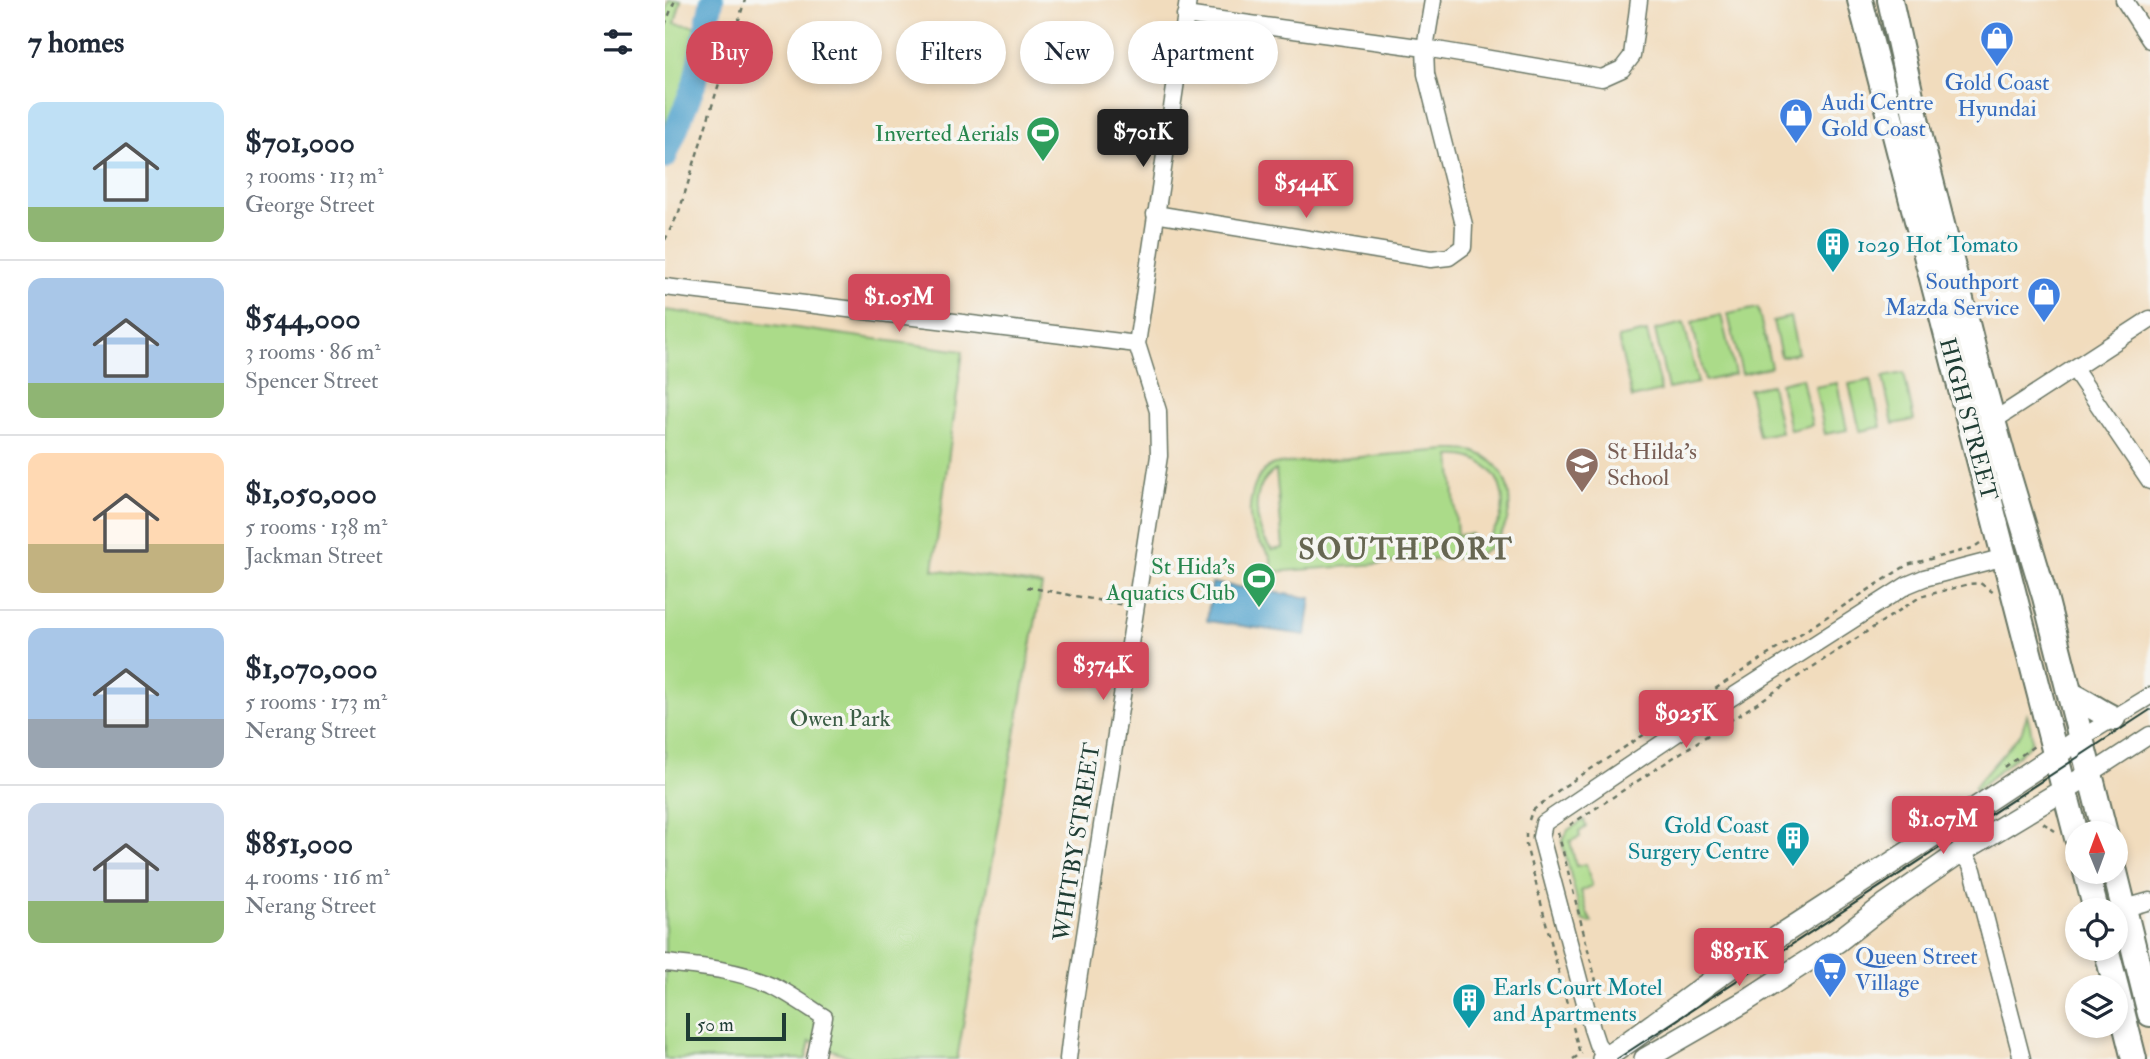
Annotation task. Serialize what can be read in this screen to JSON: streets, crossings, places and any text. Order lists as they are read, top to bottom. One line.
{"streets":{"main road":["HIGH STREET"],"street":["WHITBY STREET"]},"districts":["SOUTHPORT"],"parks":["Owen Park"],"places":{"shop":["Gold Coast Hyundai","Audi Centre Gold Coast","Southport Mazda Service"],"sports":["Inverted Aerials","St Hida's Aquatics Club"],"building":["1029 Hot Tomato","Gold Coast Surgery Centre","Earls Court Motel and Apartments"],"school or university":["St Hilda's School"],"supermarket":["Queen Street Village"]},"scale_bar":"50 m","north":"top","page":{"heading":"7 homes","chip":["Buy","Rent","Filters","New","Apartment"],"list":[{"name":"$701,000","note":"3 rooms · 113 m² · George Street"},{"name":"$544,000","note":"3 rooms · 86 m² · Spencer Street"},{"name":"$1,050,000","note":"5 rooms · 138 m² · Jackman Street"},{"name":"$1,070,000","note":"5 rooms · 173 m² · Nerang Street"},{"name":"$851,000","note":"4 rooms · 116 m² · Nerang Street"}],"price":["$701K","$544K","$1.05M","$374K","$925K","$1.07M","$851K"],"scale":"50 m"}}
